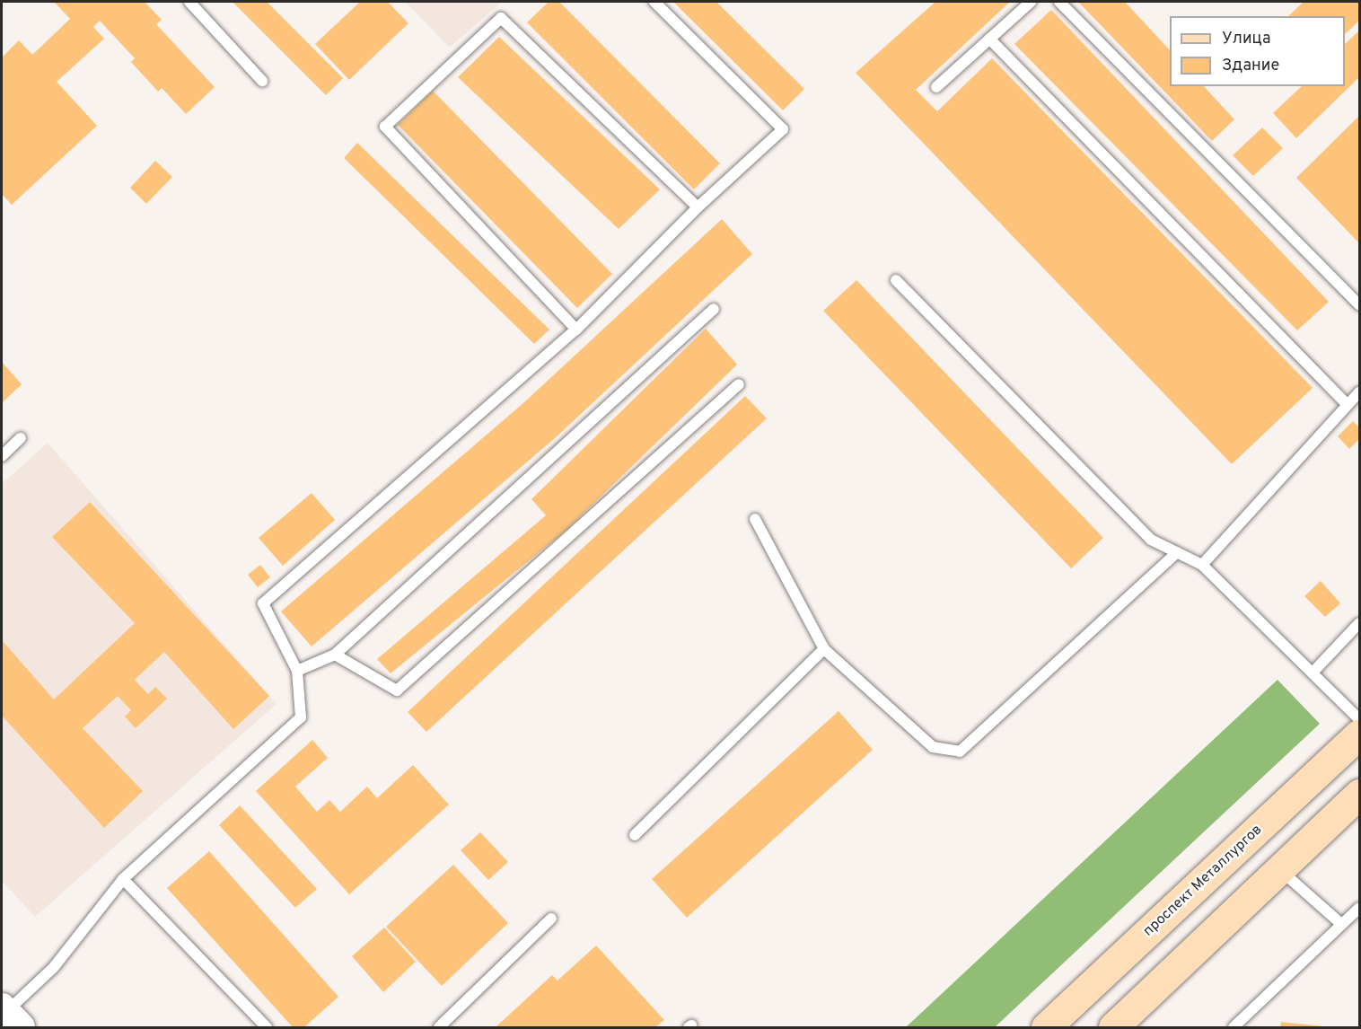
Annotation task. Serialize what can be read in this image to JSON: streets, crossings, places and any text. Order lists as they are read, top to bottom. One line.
{"streets":{"main road":["проспект Металлургов"]},"legend":["Улица","Здание"]}
